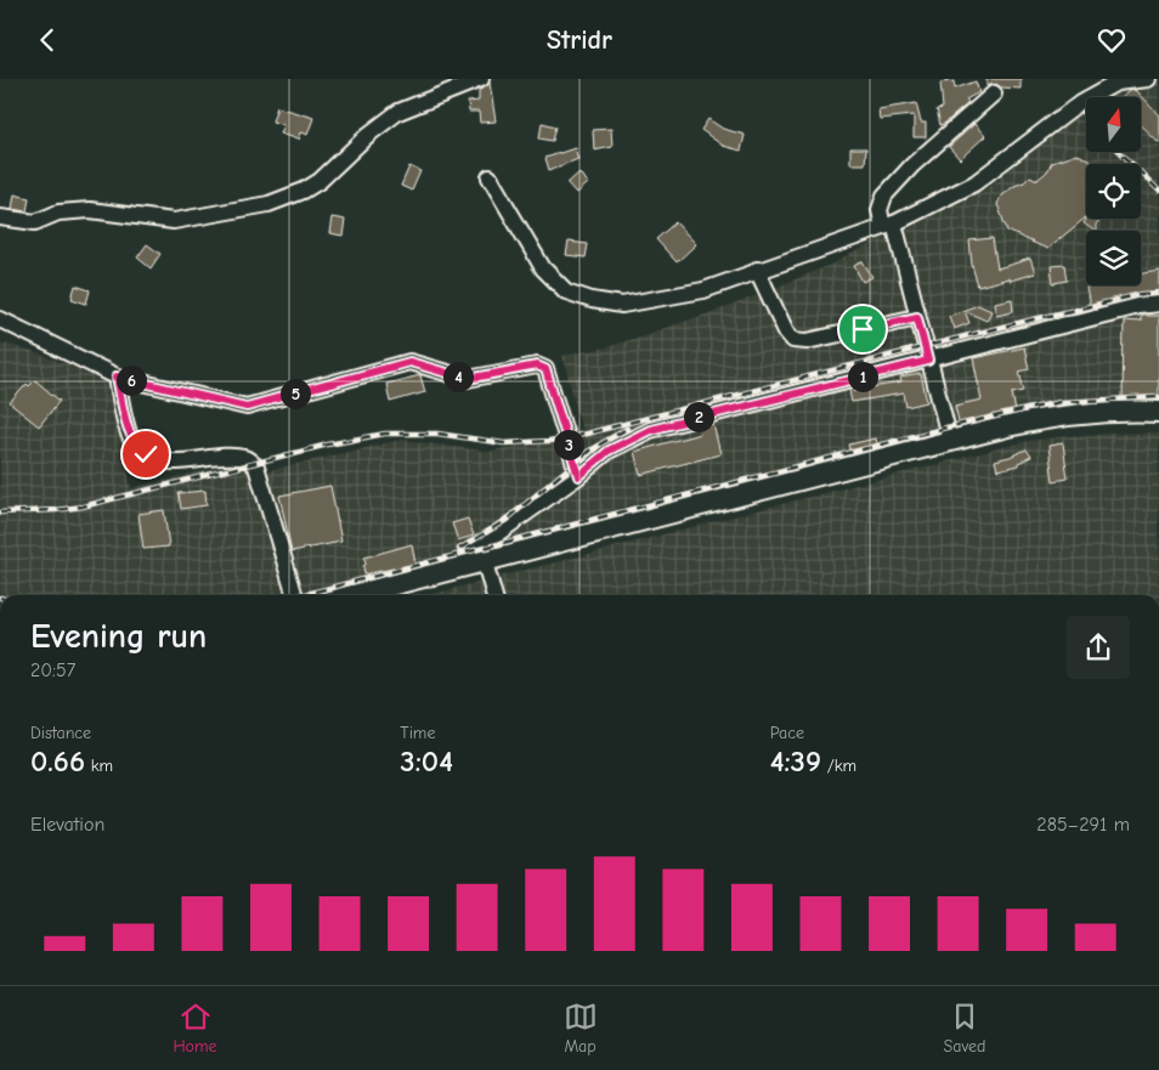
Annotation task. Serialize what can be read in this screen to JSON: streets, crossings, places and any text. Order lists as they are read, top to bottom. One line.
{"north":"top","page":{"header":"Stridr","pins":["1","4","6","5","2","3"],"heading":["Evening run","20:57"],"stats":[["Distance","0.66 km"],["Time","3:04"],["Pace","4:39 /km"]],"chart":["Elevation","285–291 m"],"tabs":["Home","Map","Saved"]}}
